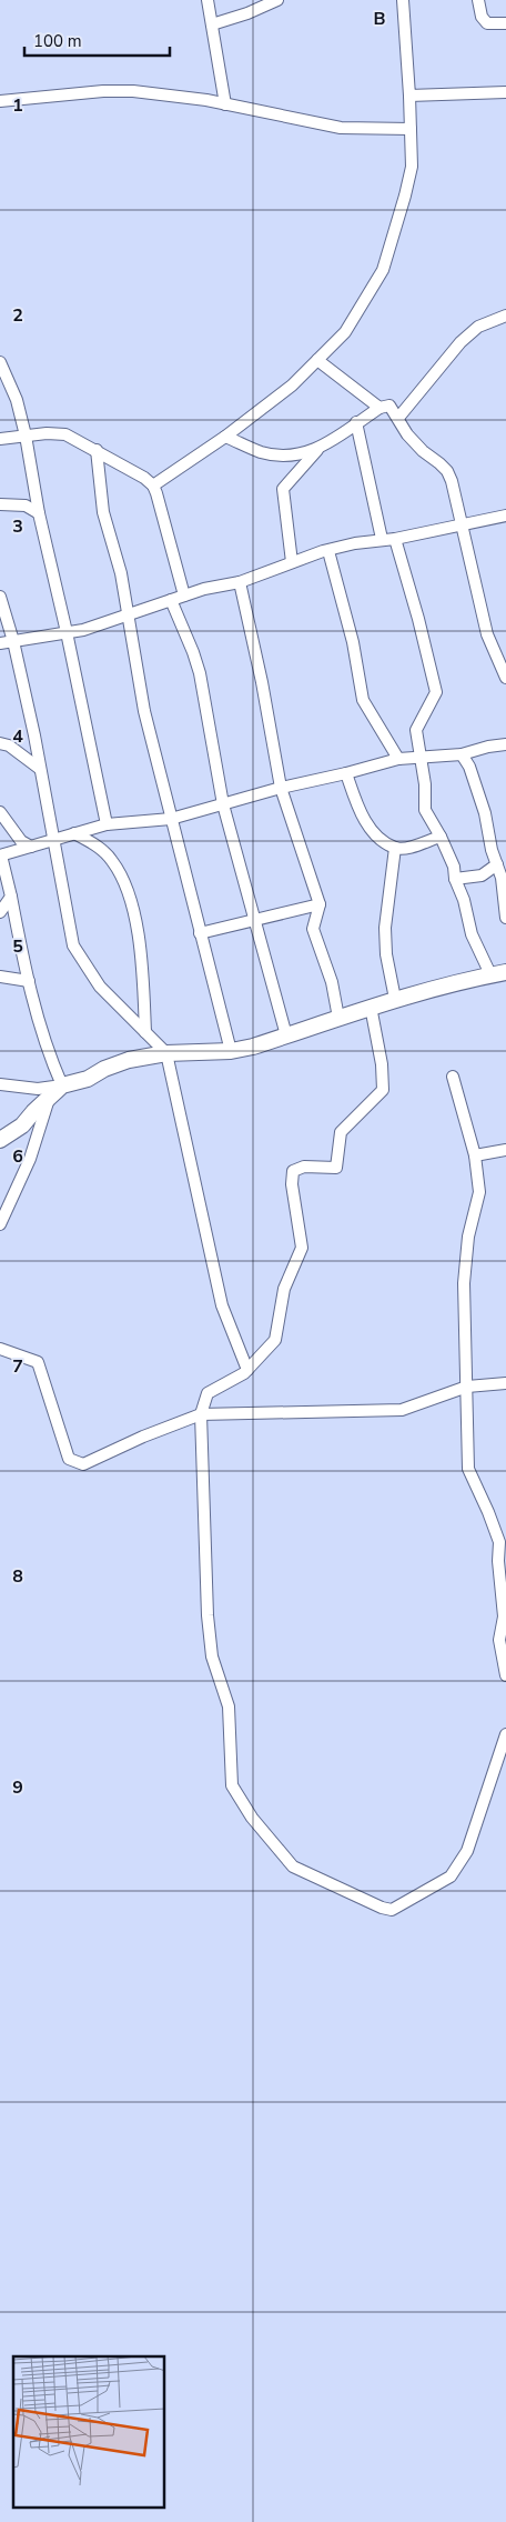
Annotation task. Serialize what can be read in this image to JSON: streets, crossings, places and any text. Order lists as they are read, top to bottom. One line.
{"scale_bar":"100 m","grid":{"columns":["B"],"rows":["1","2","3","4","5","6","7","8","9"]}}
